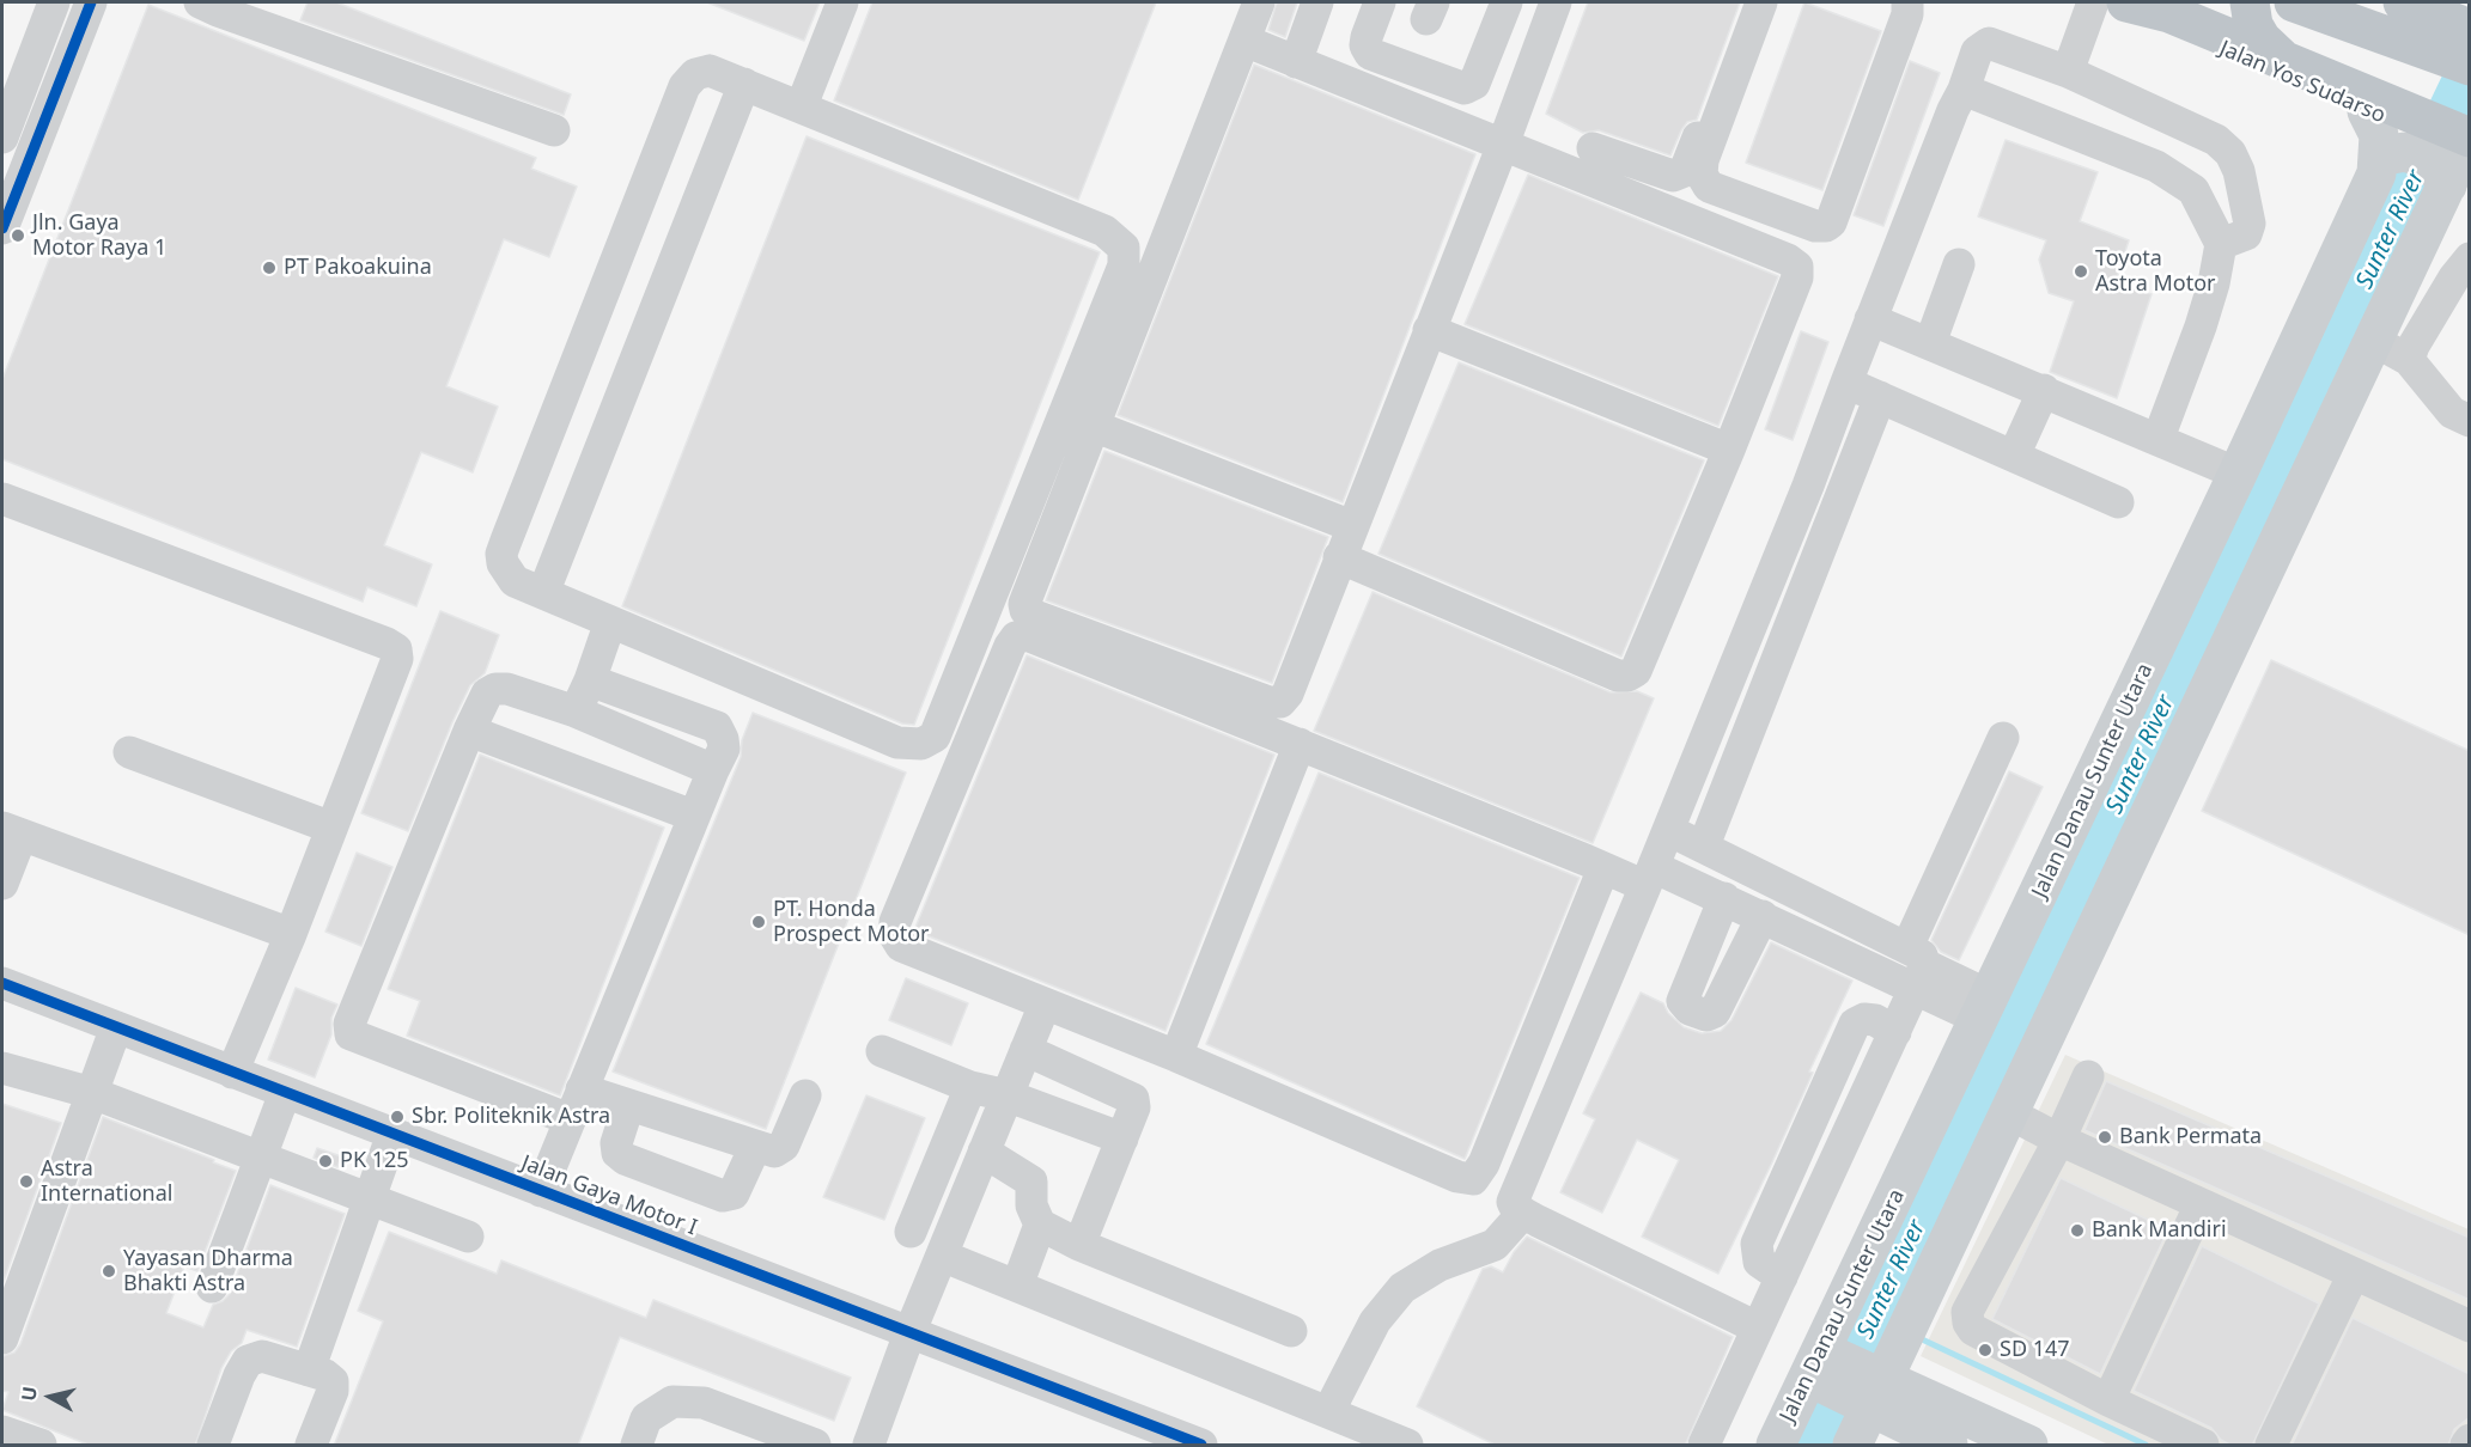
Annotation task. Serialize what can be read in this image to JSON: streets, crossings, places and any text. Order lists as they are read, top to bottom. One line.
{"streets":{"highway":["Jalan Yos Sudarso"],"main road":["Jalan Danau Sunter Utara"],"street":["Jalan Gaya Motor I"]},"crossings":[["Jalan Yos Sudarso","Jalan Danau Sunter Utara"]],"water":["Sunter River"],"places":["Jln. Gaya Motor Raya 1","PT Pakoakuina","Toyota Astra Motor","PT. Honda Prospect Motor","Sbr. Politeknik Astra","Bank Permata","PK 125","Astra International","Bank Mandiri","Yayasan Dharma Bhakti Astra","SD 147"],"north":"left"}
